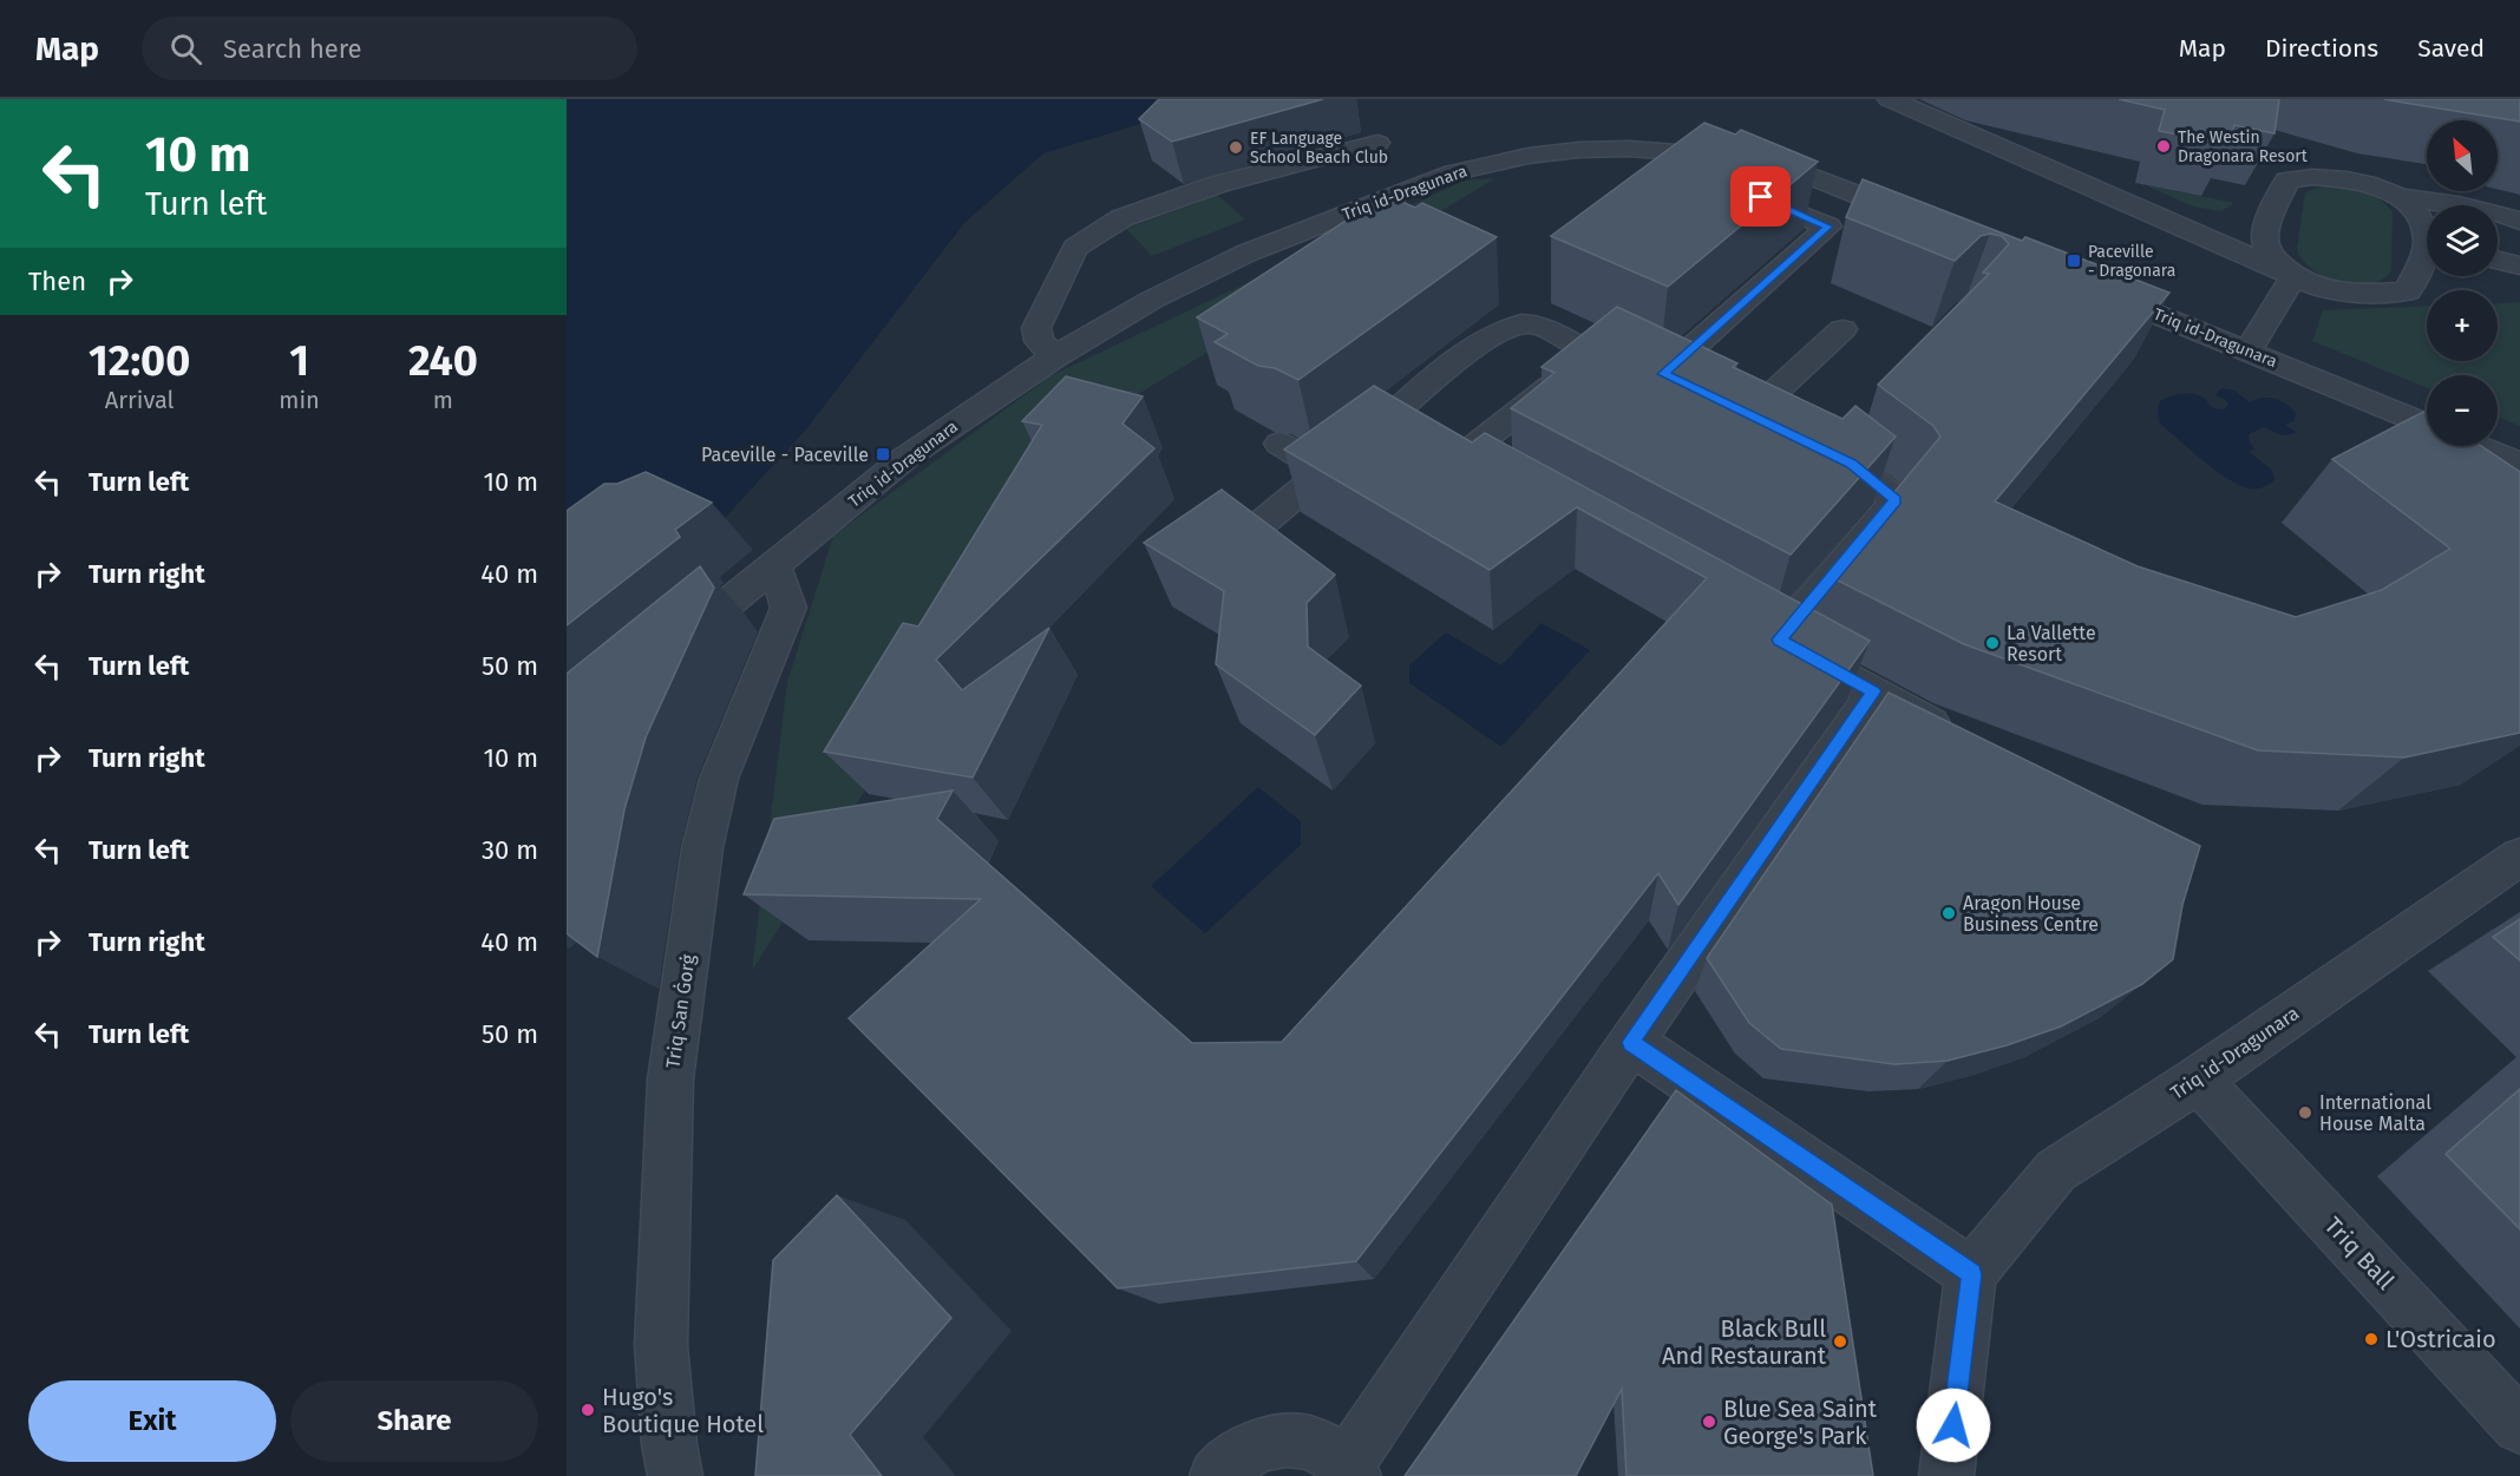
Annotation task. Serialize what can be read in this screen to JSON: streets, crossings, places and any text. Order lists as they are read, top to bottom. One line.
{"streets":{"street":["Triq id-Dragunara","Triq San Ġorġ","Triq Ball"]},"crossings":[["Triq id-Dragunara","Triq San Ġorġ"],["Triq id-Dragunara","Triq Ball"]],"places":{"other":["The Westin Dragonara Resort","EF Language School Beach Club","La Vallette Resort","Aragon House Business Centre","International House Malta","L'Ostricaio","Black Bull And Restaurant","Hugo's Boutique Hotel","Blue Sea Saint George's Park"],"transit":["Paceville - Dragonara","Paceville - Paceville"]},"north":"top left","page":{"header":"Map","search":"Search here","nav":["Map","Directions","Saved"],"turn":["10 m","Turn left"],"map_buttons":["+","−"],"then":"Then","eta":["12:00","Arrival","1","min","240","m"],"list":[{"name":"Turn left","value":"10 m"},{"name":"Turn right","value":"40 m"},{"name":"Turn left","value":"50 m"},{"name":"Turn right","value":"10 m"},{"name":"Turn left","value":"30 m"},{"name":"Turn right","value":"40 m"},{"name":"Turn left","value":"50 m"}],"buttons":["Exit","Share"]}}
